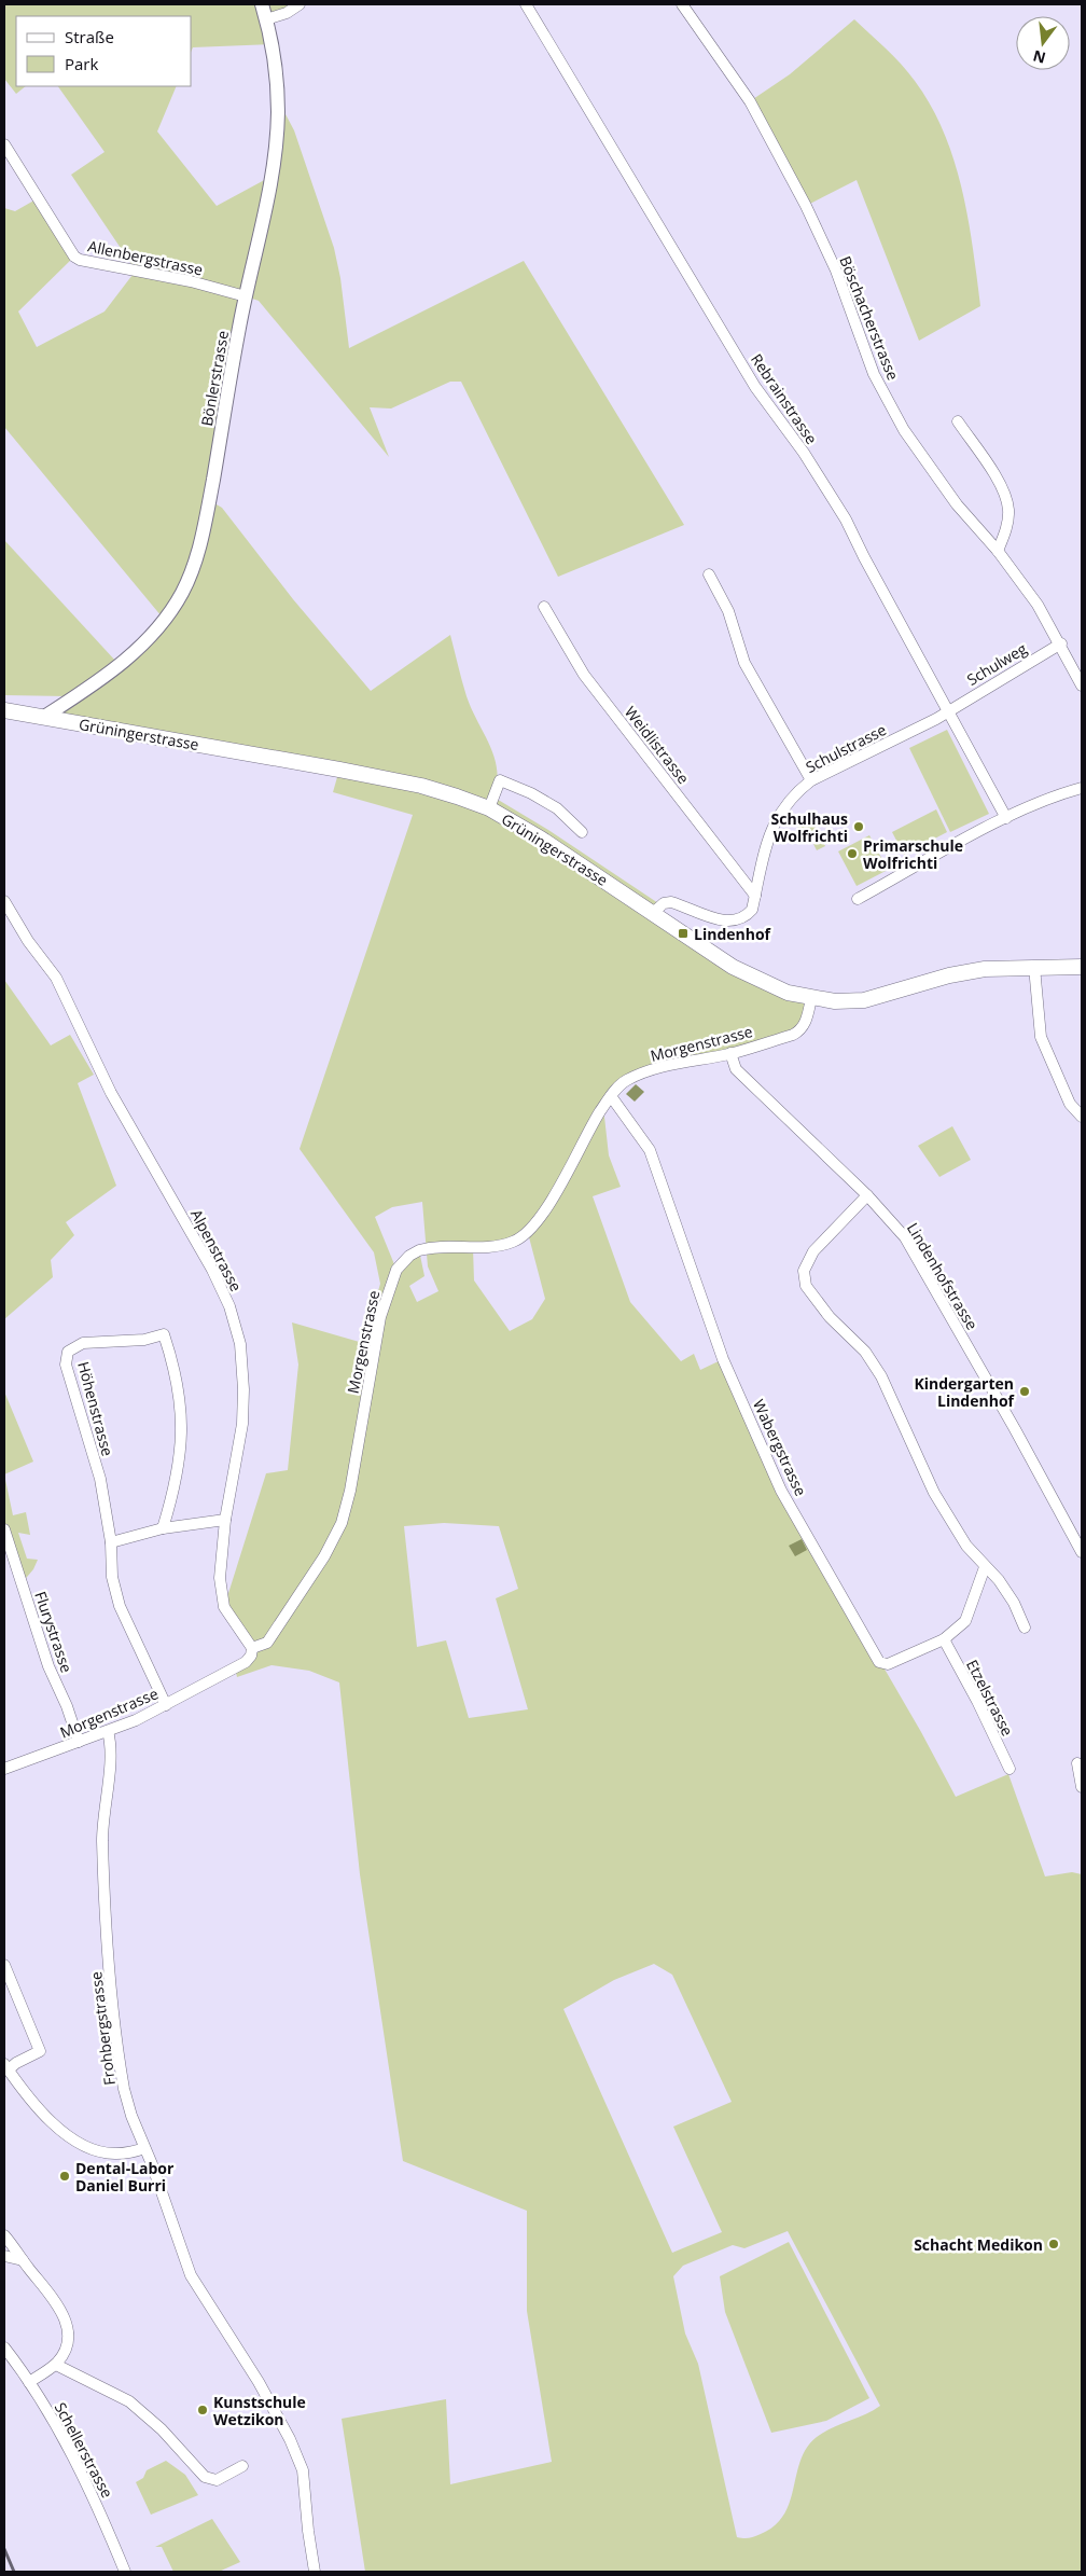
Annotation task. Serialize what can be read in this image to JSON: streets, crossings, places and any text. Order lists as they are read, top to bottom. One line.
{"streets":{"main road":["Grüningerstrasse"],"street":["Allenbergstrasse","Böschacherstrasse","Bönlerstrasse","Rebrainstrasse","Schulweg","Weidlistrasse","Schulstrasse","Morgenstrasse","Alpenstrasse","Lindenhofstrasse","Höhenstrasse","Wabergstrasse","Flurystrasse","Etzelstrasse","Frohbergstrasse","Schellerstrasse"]},"crossings":[["Allenbergstrasse","Bönlerstrasse"],["Böschacherstrasse","Schulweg"],["Bönlerstrasse","Grüningerstrasse"],["Rebrainstrasse","Schulweg"],["Rebrainstrasse","Schulstrasse"],["Schulweg","Schulstrasse"],["Grüningerstrasse","Schulstrasse"],["Grüningerstrasse","Morgenstrasse"],["Weidlistrasse","Schulstrasse"],["Morgenstrasse","Alpenstrasse"],["Morgenstrasse","Lindenhofstrasse"],["Morgenstrasse","Höhenstrasse"],["Morgenstrasse","Wabergstrasse"],["Morgenstrasse","Flurystrasse"],["Morgenstrasse","Frohbergstrasse"],["Wabergstrasse","Etzelstrasse"]],"places":{"other":["Schulhaus Wolfrichti","Primarschule Wolfrichti","Kindergarten Lindenhof","Dental-Labor Daniel Burri","Schacht Medikon","Kunstschule Wetzikon"],"transit":["Lindenhof"]},"legend":["Straße","Park"],"north":"bottom"}
